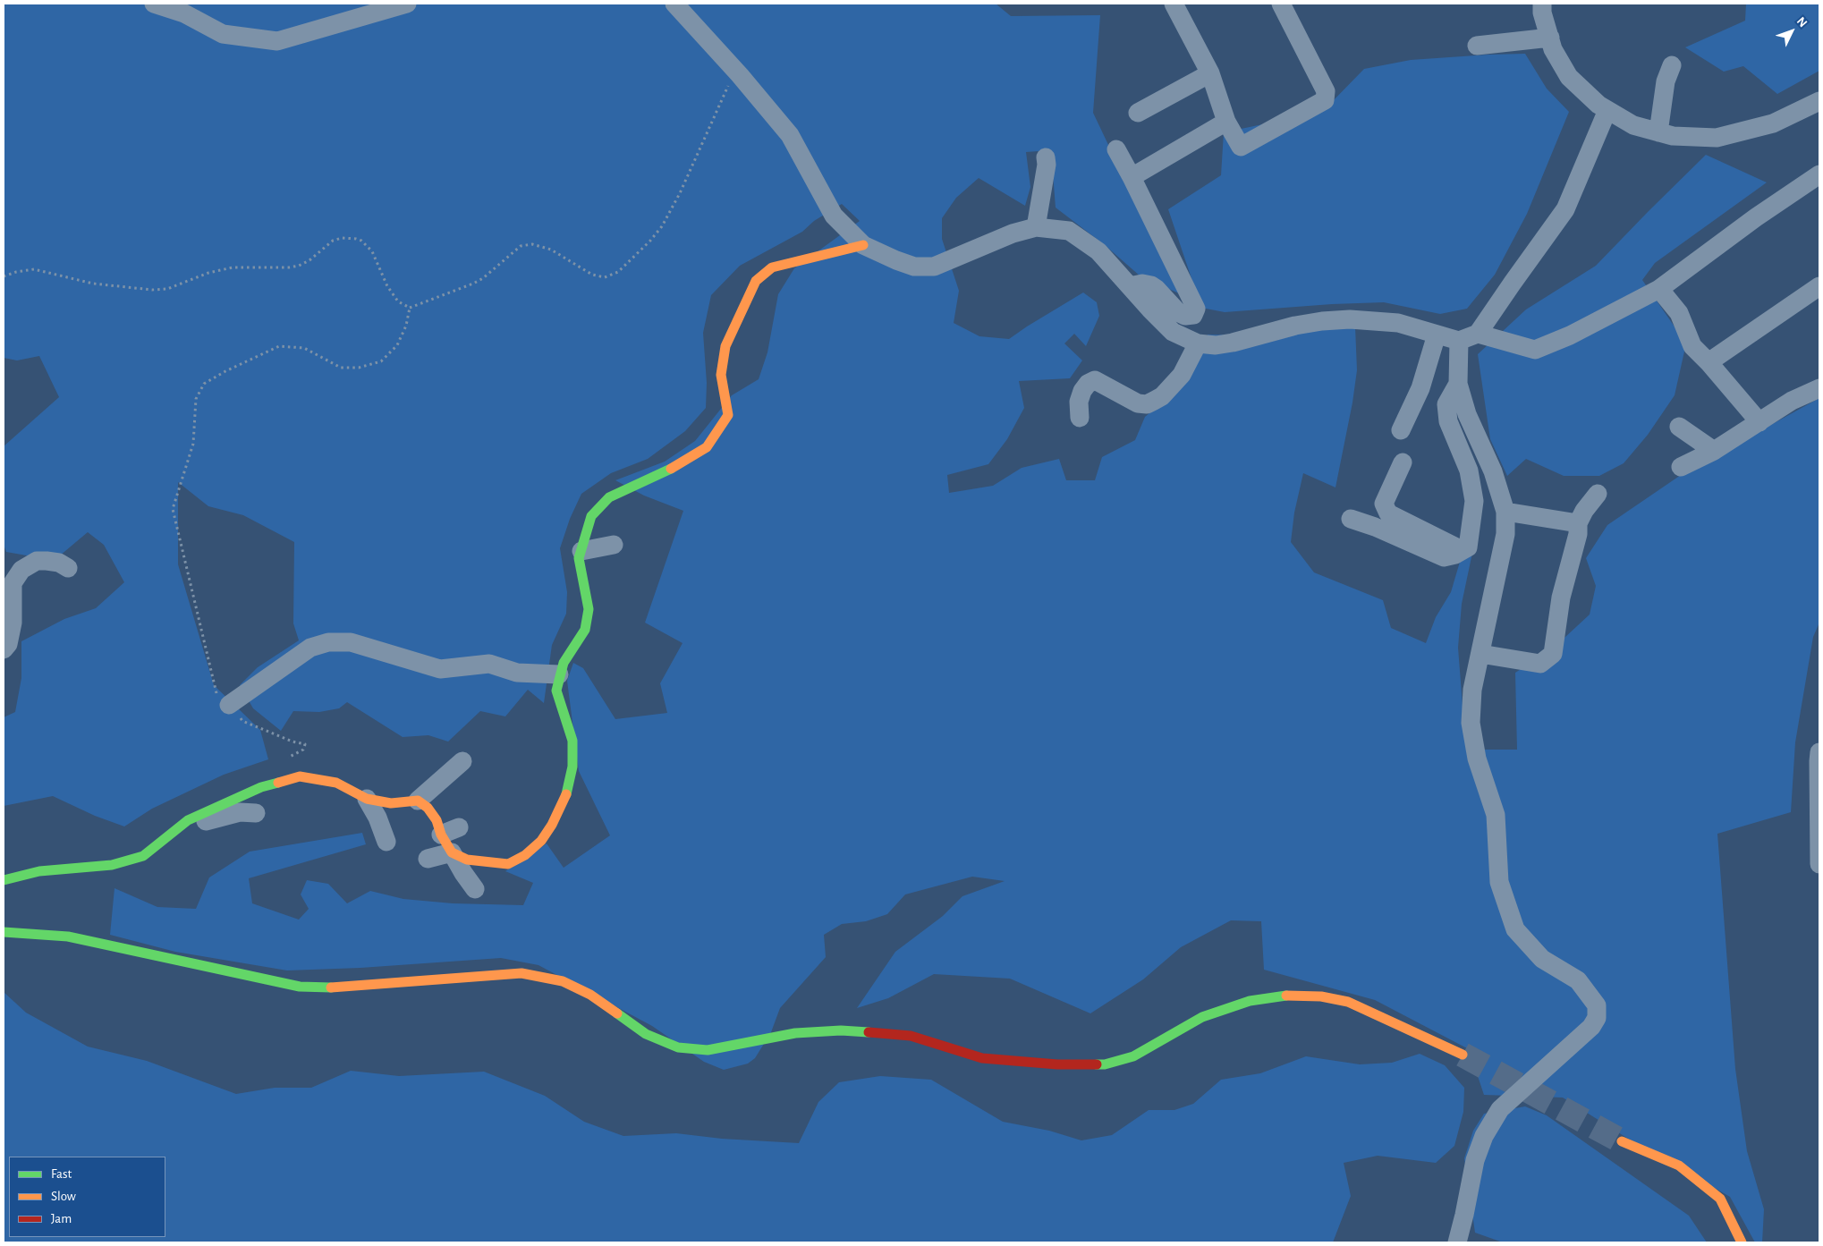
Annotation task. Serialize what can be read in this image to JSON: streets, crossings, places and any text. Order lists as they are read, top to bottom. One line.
{"legend":["Fast","Slow","Jam"],"north":"top right"}
